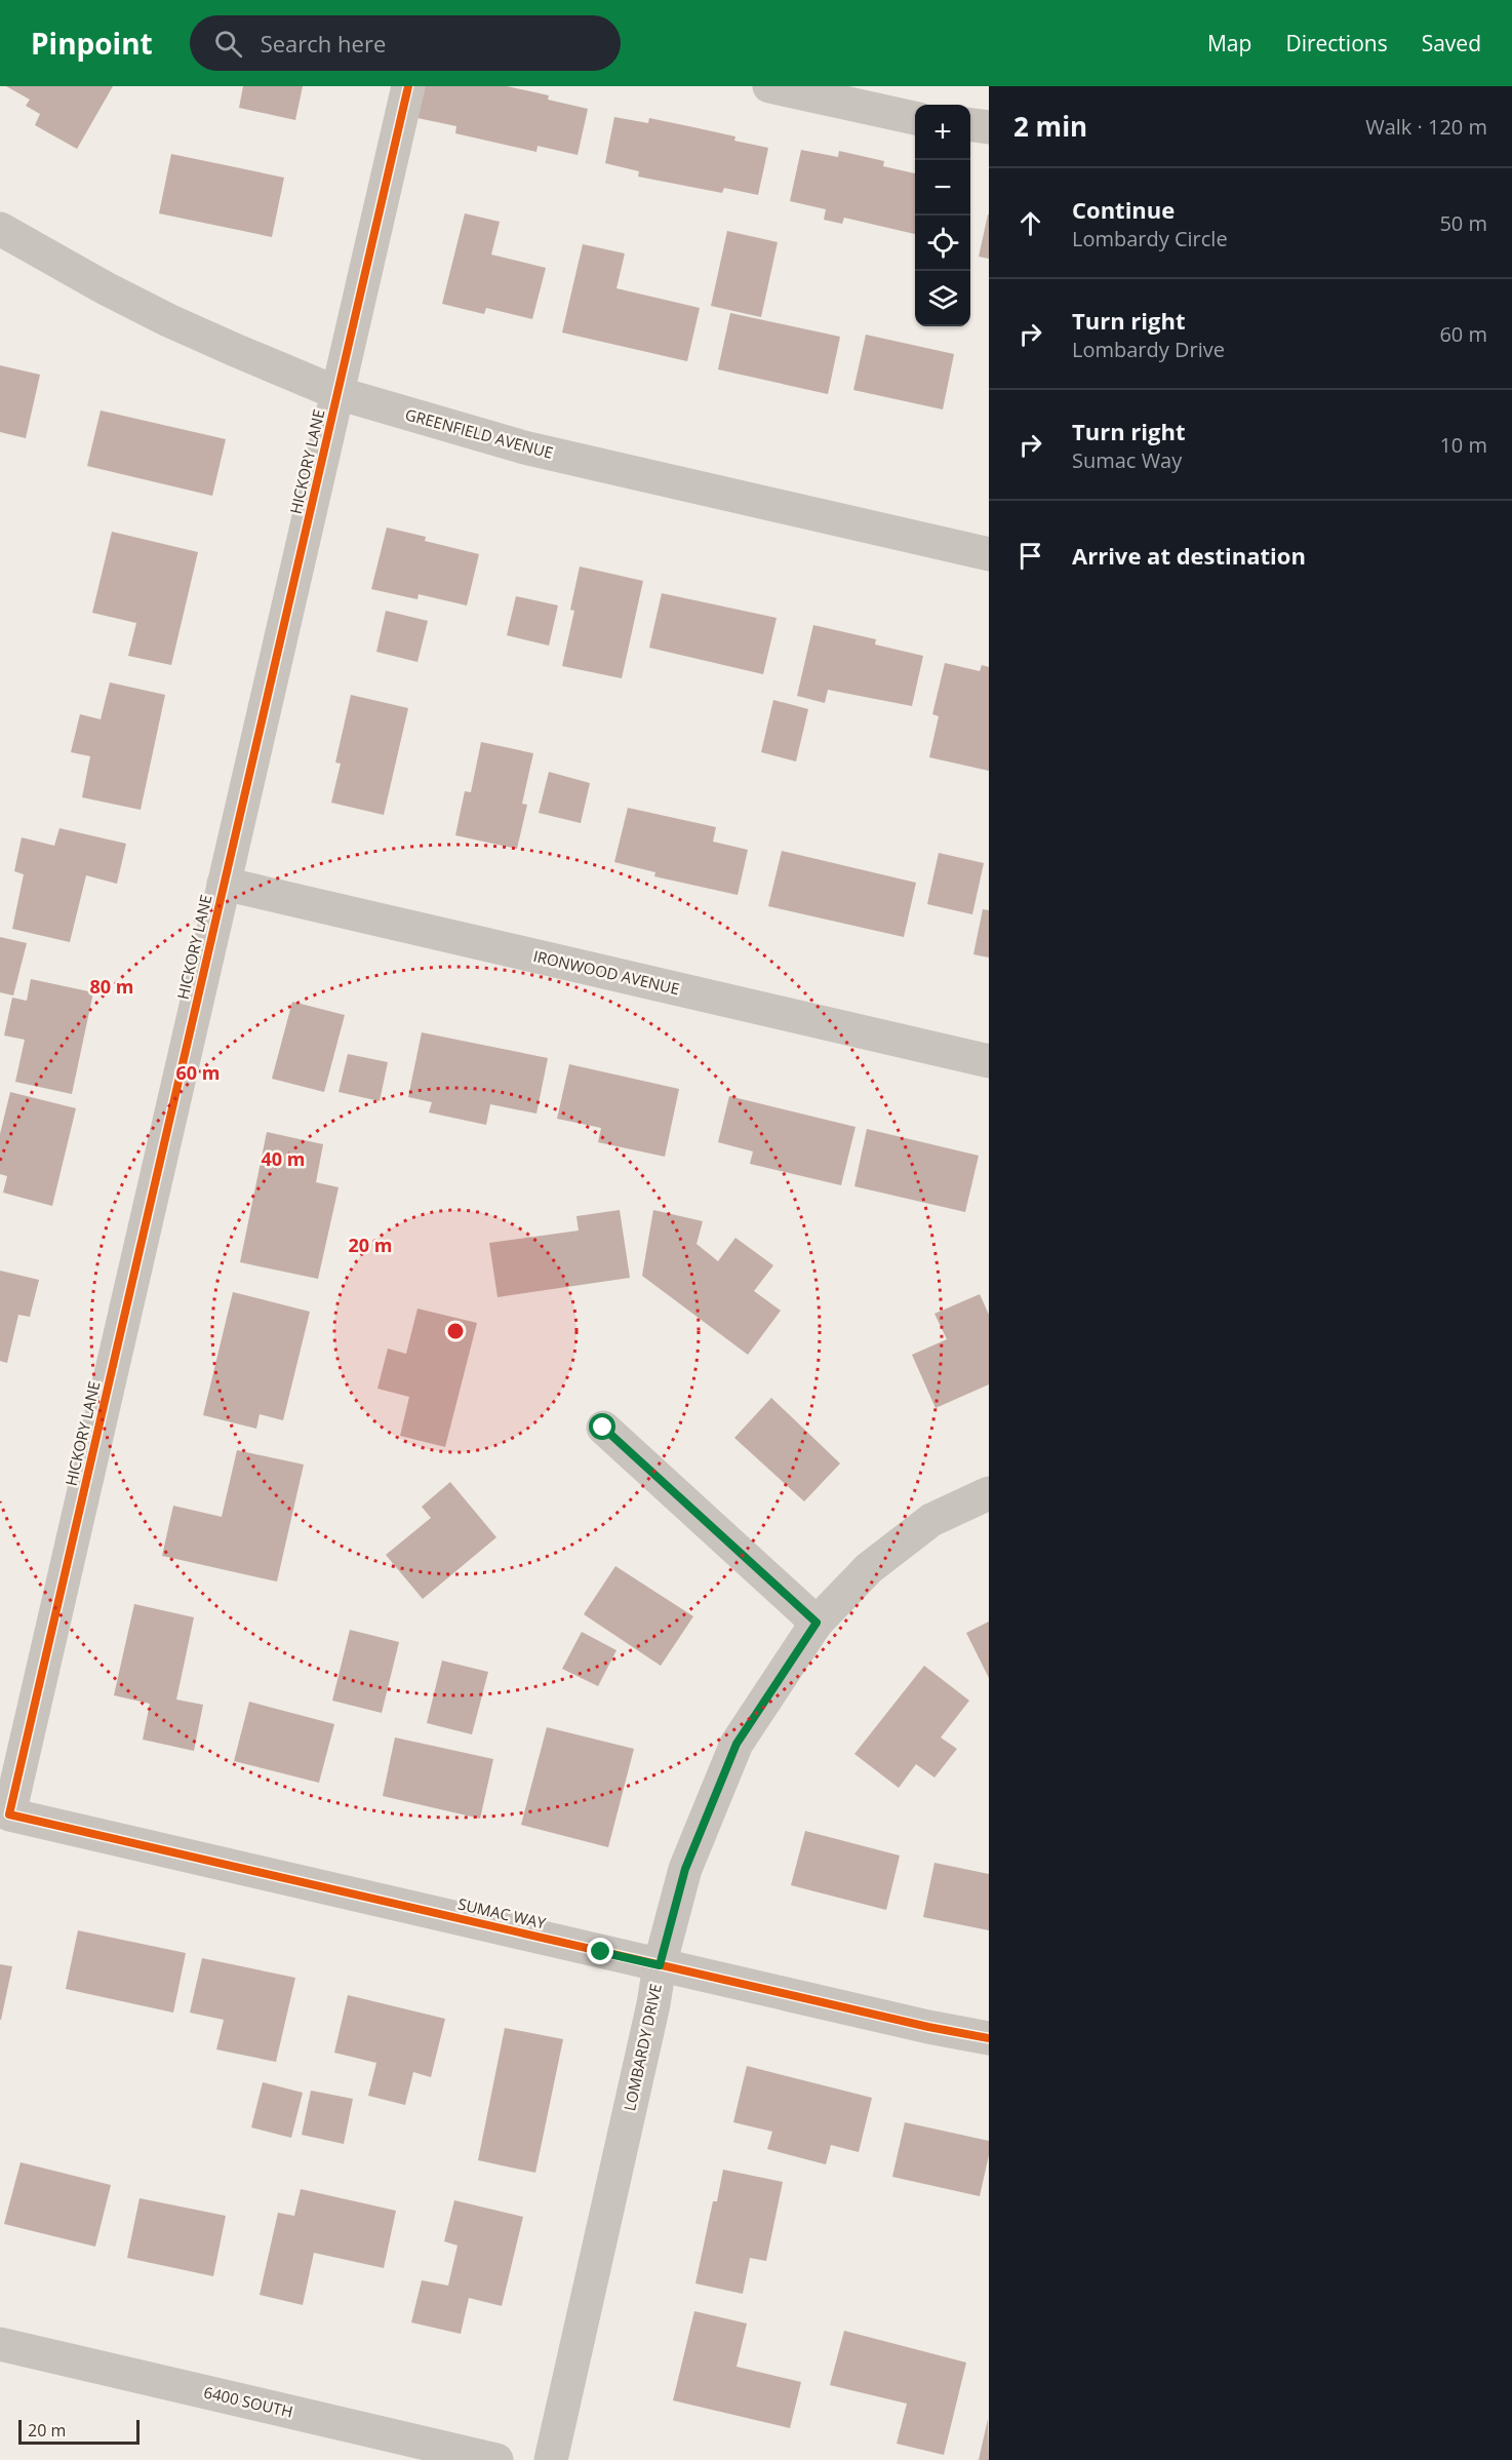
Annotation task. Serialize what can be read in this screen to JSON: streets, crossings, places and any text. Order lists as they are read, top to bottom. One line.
{"streets":{"street":["GREENFIELD AVENUE","HICKORY LANE","IRONWOOD AVENUE","SUMAC WAY","LOMBARDY DRIVE","6400 SOUTH"]},"crossings":[["GREENFIELD AVENUE","HICKORY LANE"],["HICKORY LANE","IRONWOOD AVENUE"],["HICKORY LANE","SUMAC WAY"],["SUMAC WAY","LOMBARDY DRIVE"]],"scale_bar":"20 m","page":{"header":"Pinpoint","search":"Search here","nav":["Map","Directions","Saved"],"heading":["2 min","Walk · 120 m"],"map_buttons":["+","−"],"list":[["Continue","Lombardy Circle","50 m"],["Turn right","Lombardy Drive","60 m"],["Turn right","Sumac Way","10 m"],"Arrive at destination"],"scale":"20 m"},"rings":["80 m","60 m","40 m","20 m"]}
